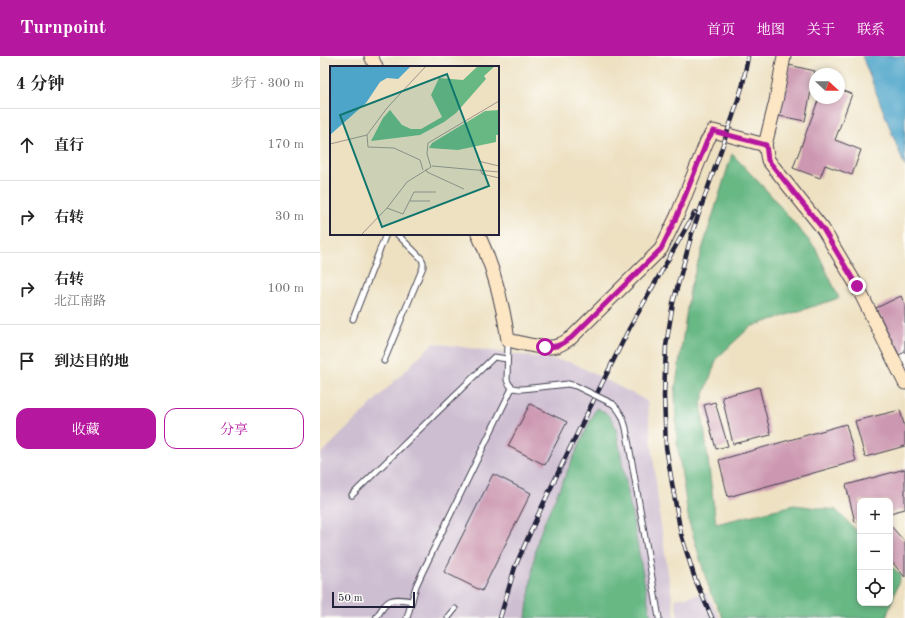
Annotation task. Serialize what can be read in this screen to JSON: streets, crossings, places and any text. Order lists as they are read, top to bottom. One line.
{"scale_bar":"50 m","north":"right","page":{"header":"Turnpoint","nav":["首页","地图","关于","联系"],"heading":["4 分钟","步行 · 300 m"],"list":[["直行","170 m"],["右转","30 m"],["右转","北江南路","100 m"],"到达目的地"],"buttons":["收藏","分享"],"map_buttons":["+","−"],"scale":"50 m"}}
